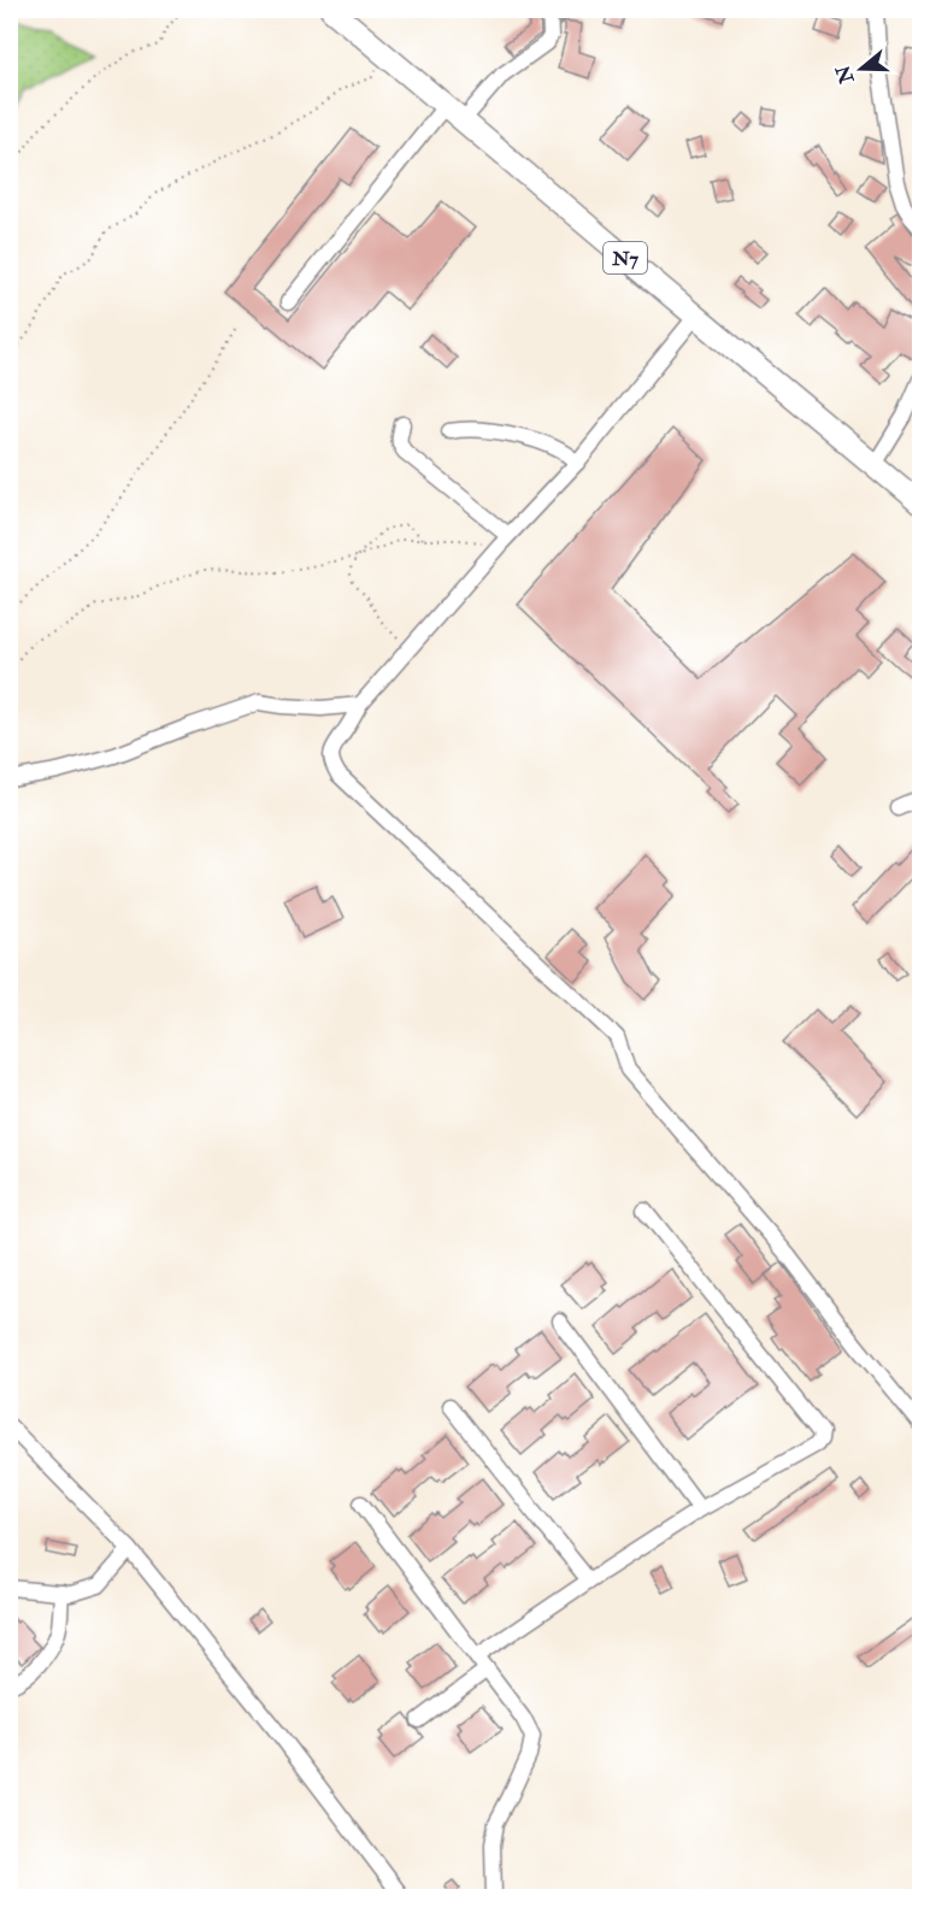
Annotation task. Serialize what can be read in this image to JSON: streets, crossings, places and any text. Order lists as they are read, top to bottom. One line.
{"streets":{"highway":["N7"]},"north":"left"}
